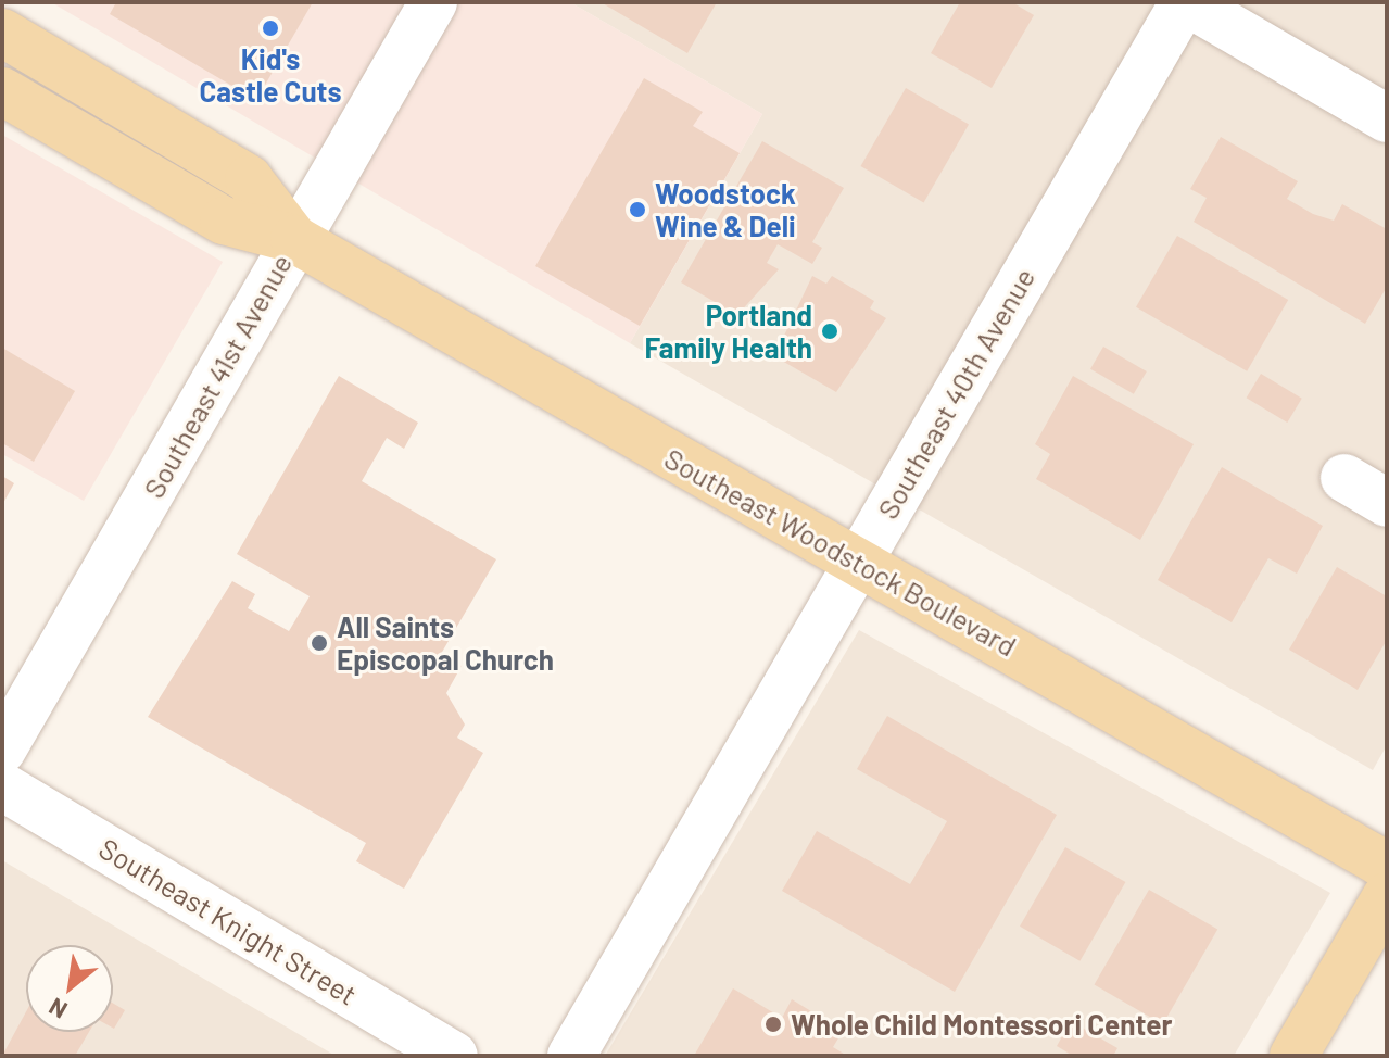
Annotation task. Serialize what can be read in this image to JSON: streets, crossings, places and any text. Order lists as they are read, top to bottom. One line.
{"streets":{"main road":["Southeast Woodstock Boulevard"],"street":["Southeast 41st Avenue","Southeast 40th Avenue","Southeast Knight Street"]},"crossings":[["Southeast 41st Avenue","Southeast Woodstock Boulevard"],["Southeast 40th Avenue","Southeast Woodstock Boulevard"]],"places":["Kid's Castle Cuts","Woodstock Wine & Deli","Portland Family Health","All Saints Episcopal Church","Whole Child Montessori Center"],"north":"bottom left"}
